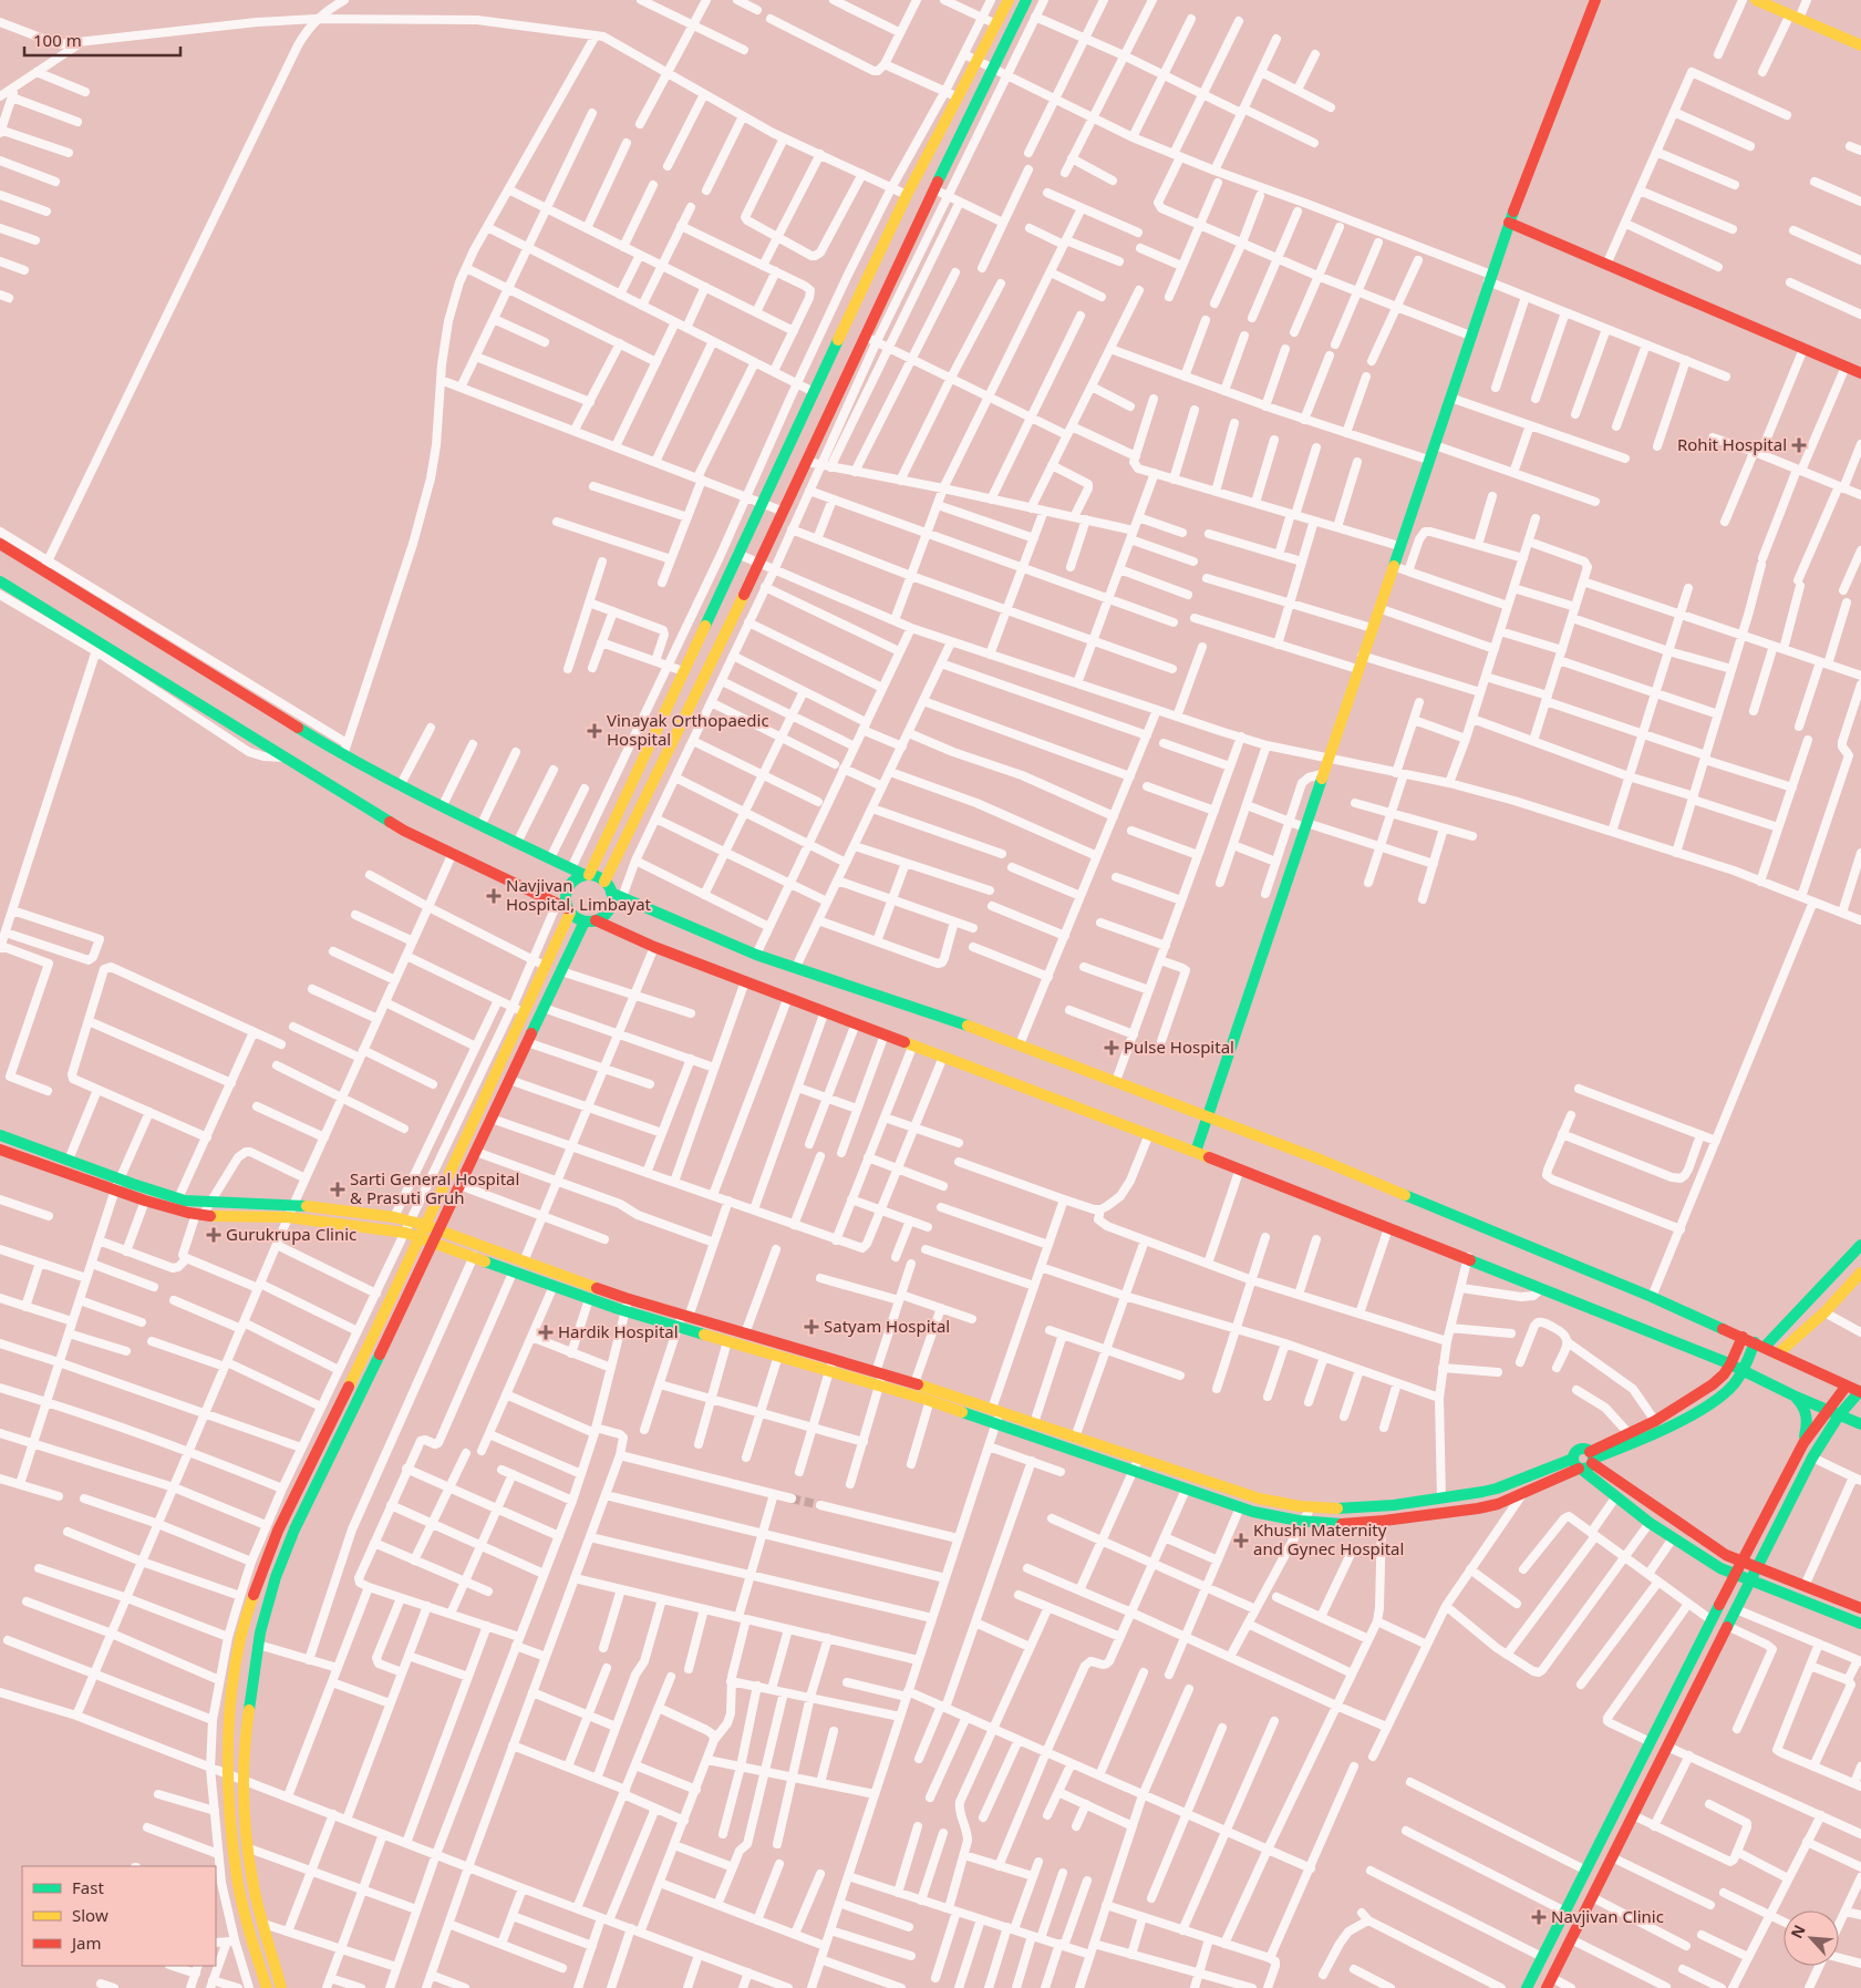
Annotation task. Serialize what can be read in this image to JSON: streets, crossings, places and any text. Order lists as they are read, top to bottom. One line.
{"places":{"health":["Rohit Hospital","Vinayak Orthopaedic Hospital","Navjivan Hospital, Limbayat","Pulse Hospital","Sarti General Hospital & Prasuti Gruh","Gurukrupa Clinic","Satyam Hospital","Hardik Hospital","Khushi Maternity and Gynec Hospital","Navjivan Clinic"]},"legend":["Fast","Slow","Jam"],"scale_bar":"100 m","north":"top left"}
